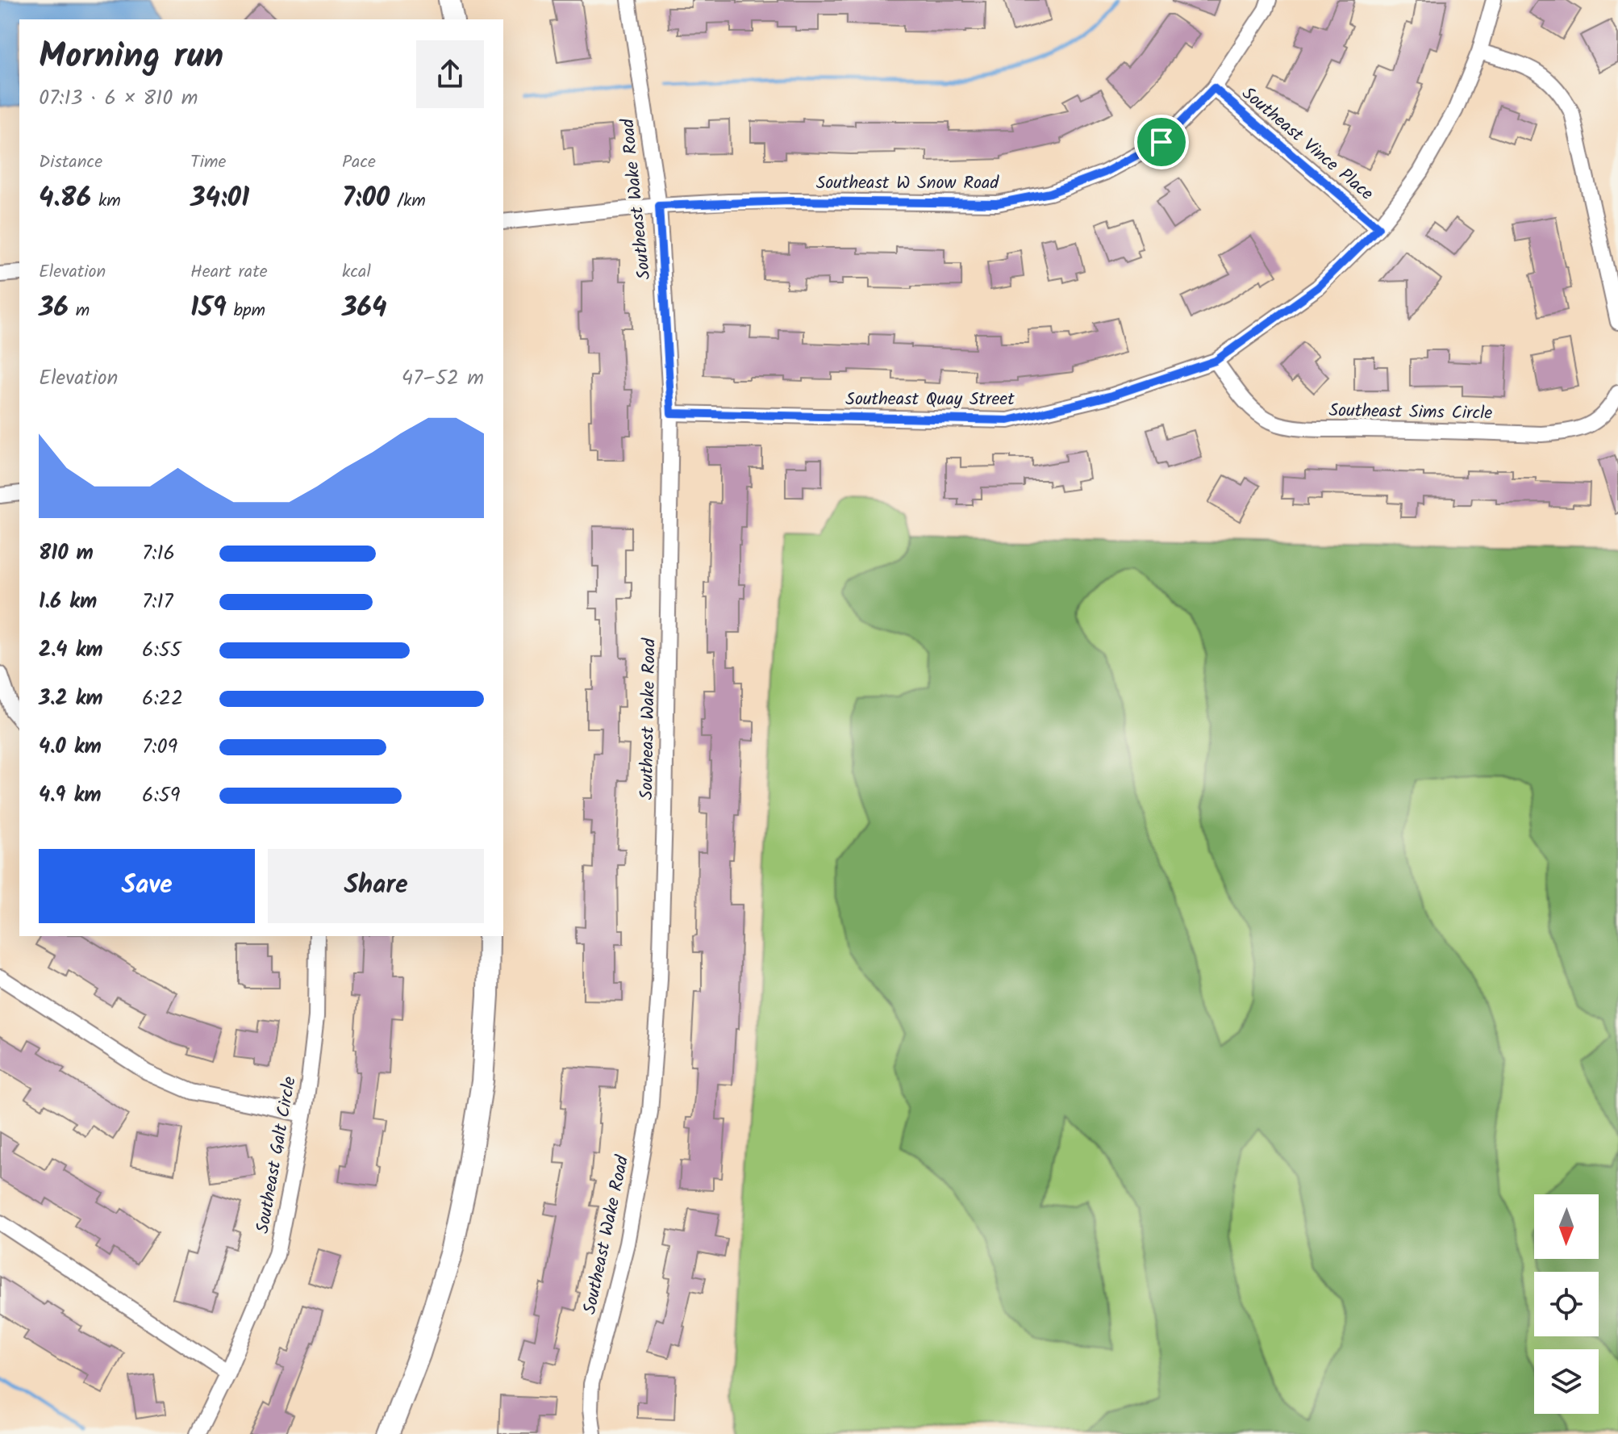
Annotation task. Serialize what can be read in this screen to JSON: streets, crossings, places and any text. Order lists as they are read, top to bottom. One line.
{"streets":{"street":["Southeast Vince Place","Southeast W Snow Road","Southeast Wake Road","Southeast Quay Street","Southeast Sims Circle","Southeast Galt Circle"]},"crossings":[["Southeast Vince Place","Southeast W Snow Road"],["Southeast Vince Place","Southeast Quay Street"],["Southeast W Snow Road","Southeast Wake Road"],["Southeast Wake Road","Southeast Quay Street"],["Southeast Quay Street","Southeast Sims Circle"]],"north":"bottom","page":{"heading":["Morning run","07:13 · 6 × 810 m"],"stats":[["Distance","4.86 km"],["Time","34:01"],["Pace","7:00 /km"],["Elevation","36 m"],["Heart rate","159 bpm"],["kcal","364"]],"chart":["Elevation","47–52 m"],"list":[{"name":"810 m","note":"7:16"},{"name":"1.6 km","note":"7:17"},{"name":"2.4 km","note":"6:55"},{"name":"3.2 km","note":"6:22"},{"name":"4.0 km","note":"7:09"},{"name":"4.9 km","note":"6:59"}],"buttons":["Save","Share"]}}
